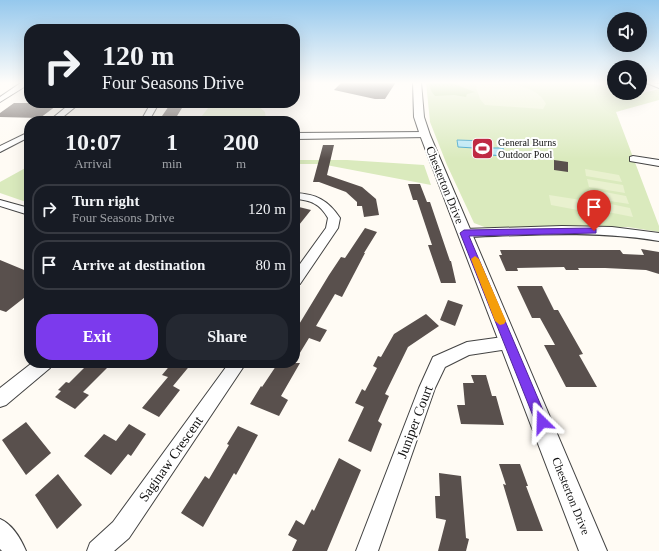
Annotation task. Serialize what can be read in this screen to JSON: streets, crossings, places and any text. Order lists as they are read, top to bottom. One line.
{"streets":{"street":["Chesterton Drive","Juniper Court","Saginaw Crescent"]},"crossings":[["Chesterton Drive","Juniper Court"]],"places":{"sports":["General Burns Outdoor Pool"]},"page":{"turn":["120 m","Four Seasons Drive"],"eta":["10:07","Arrival","1","min","200","m"],"list":[{"name":"Turn right","note":"Four Seasons Drive","value":"120 m"},{"name":"Arrive at destination","value":"80 m"}],"buttons":["Exit","Share"]}}
